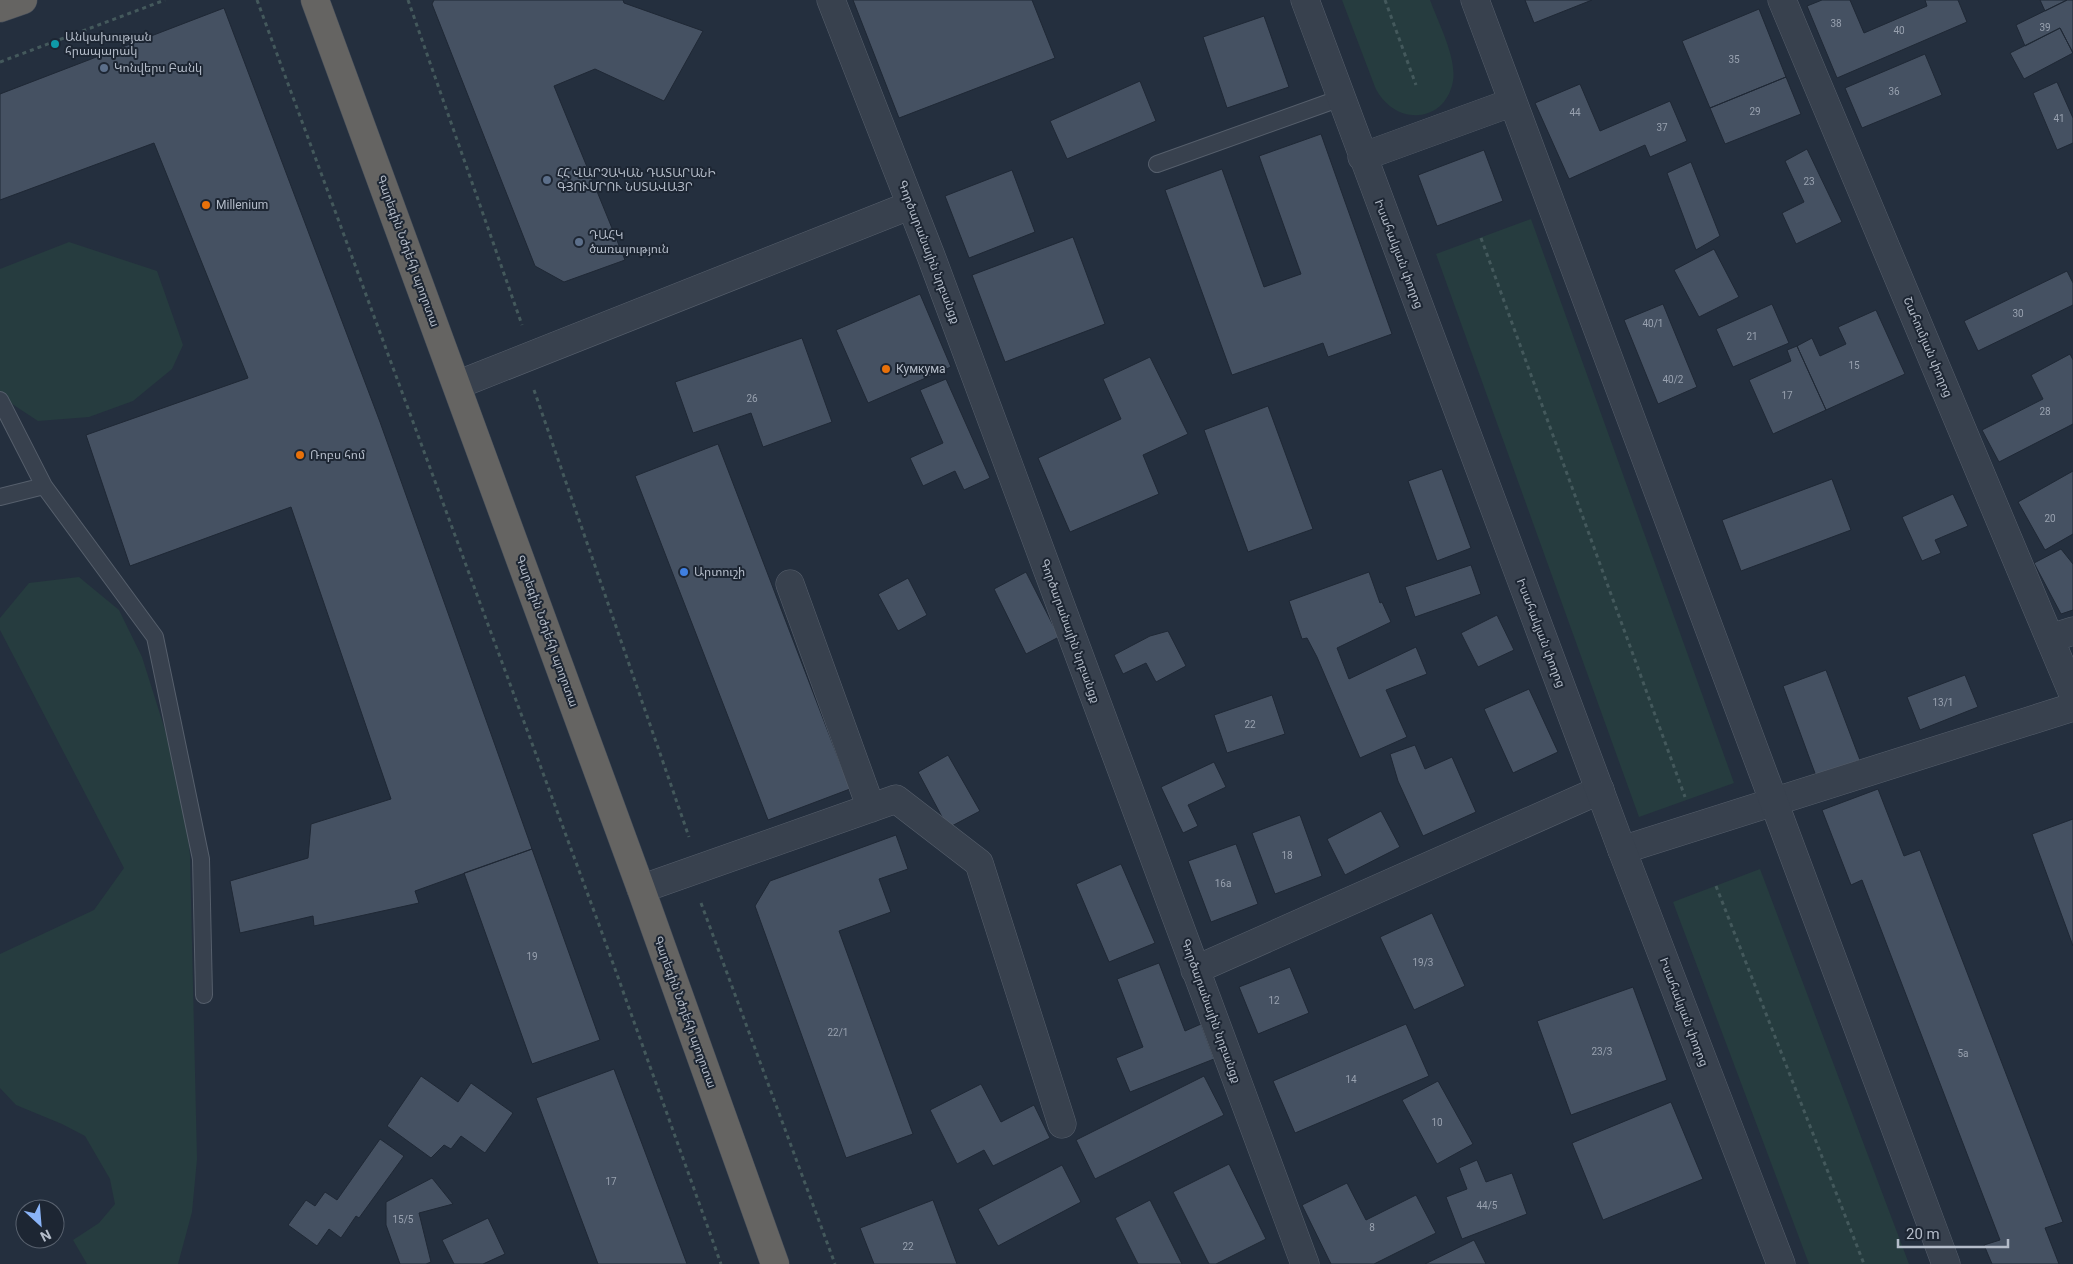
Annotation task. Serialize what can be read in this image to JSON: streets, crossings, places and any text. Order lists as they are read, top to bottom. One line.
{"streets":{"highway":["Գարեգին Նժդեհի պողոտա"],"street":["Գործարանային նրբանցք","Իսահակյան փողոց","Շահումյան փողոց"]},"places":["Անկախության հրապարակ","Կոնվերս Բանկ","ՀՀ ՎԱՐՉԱԿԱՆ ԴԱՏԱՐԱՆԻ ԳՅՈՒՄՐՈՒ ՆՍՏԱՎԱՅՐ","Millenium","ԴԱՀԿ ծառայություն","Кумкума","Ռոբս հոմ","Արտուշի"],"house_numbers":["38","39","40","35","36","29","44","41","37","23","30","40/1","21","15","40/2","17","26","28","20","13/1","22","18","16a","19","19/3","12","22/1","23/3","5a","14","10","17","44/5","15/5","8","22"],"scale_bar":"20 m","north":"bottom right"}
